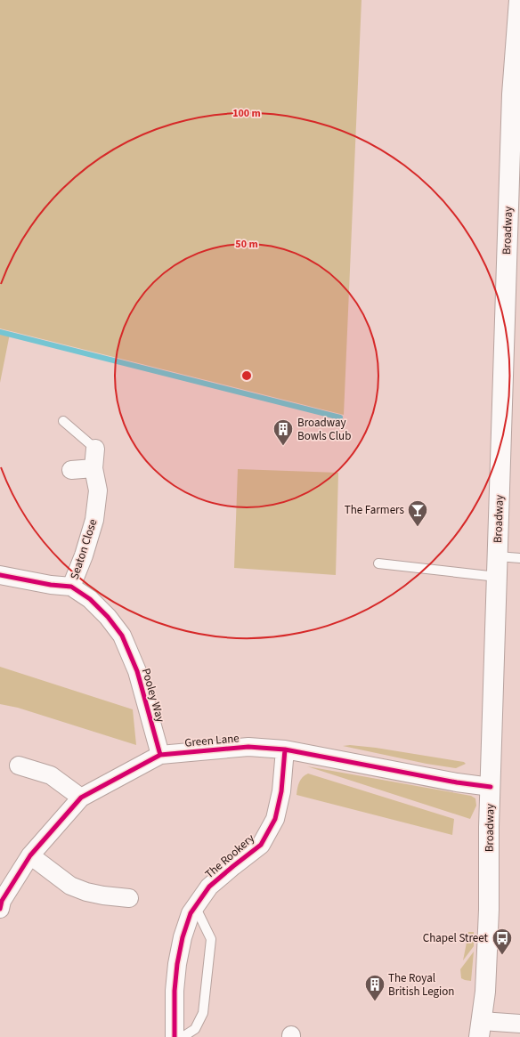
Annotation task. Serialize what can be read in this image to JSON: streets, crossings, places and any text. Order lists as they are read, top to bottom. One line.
{"streets":{"main road":["Broadway"],"street":["Seaton Close","Pooley Way","Green Lane","The Rookery"]},"crossings":[["Broadway","Green Lane"],["Seaton Close","Pooley Way"],["Pooley Way","Green Lane"],["Green Lane","The Rookery"]],"places":{"building":["Broadway Bowls Club","The Royal British Legion"],"bar":["The Farmers"],"bus stop":["Chapel Street"]},"rings":["100 m","50 m"]}
